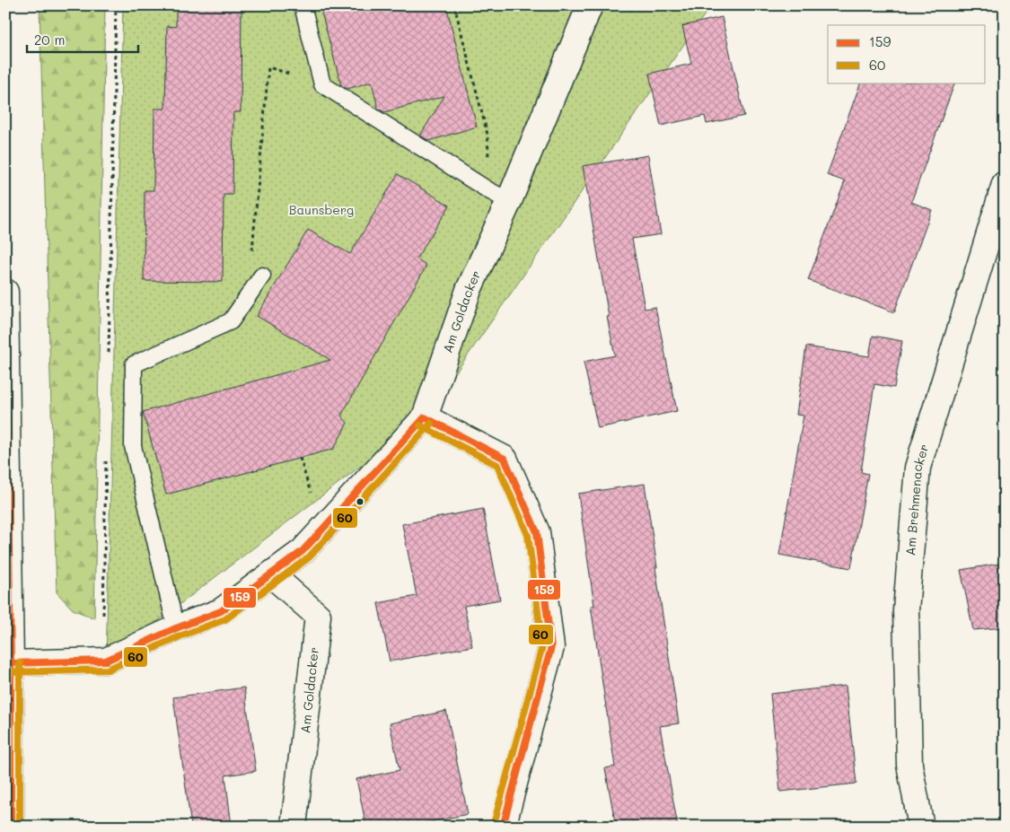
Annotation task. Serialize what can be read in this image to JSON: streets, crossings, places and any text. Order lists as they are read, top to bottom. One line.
{"streets":{"street":["Am Goldacker","Am Brehmenacker"]},"parks":["Baunsberg"],"lines":["transit line 159","transit line 60"],"legend":["159","60"],"scale_bar":"20 m"}
